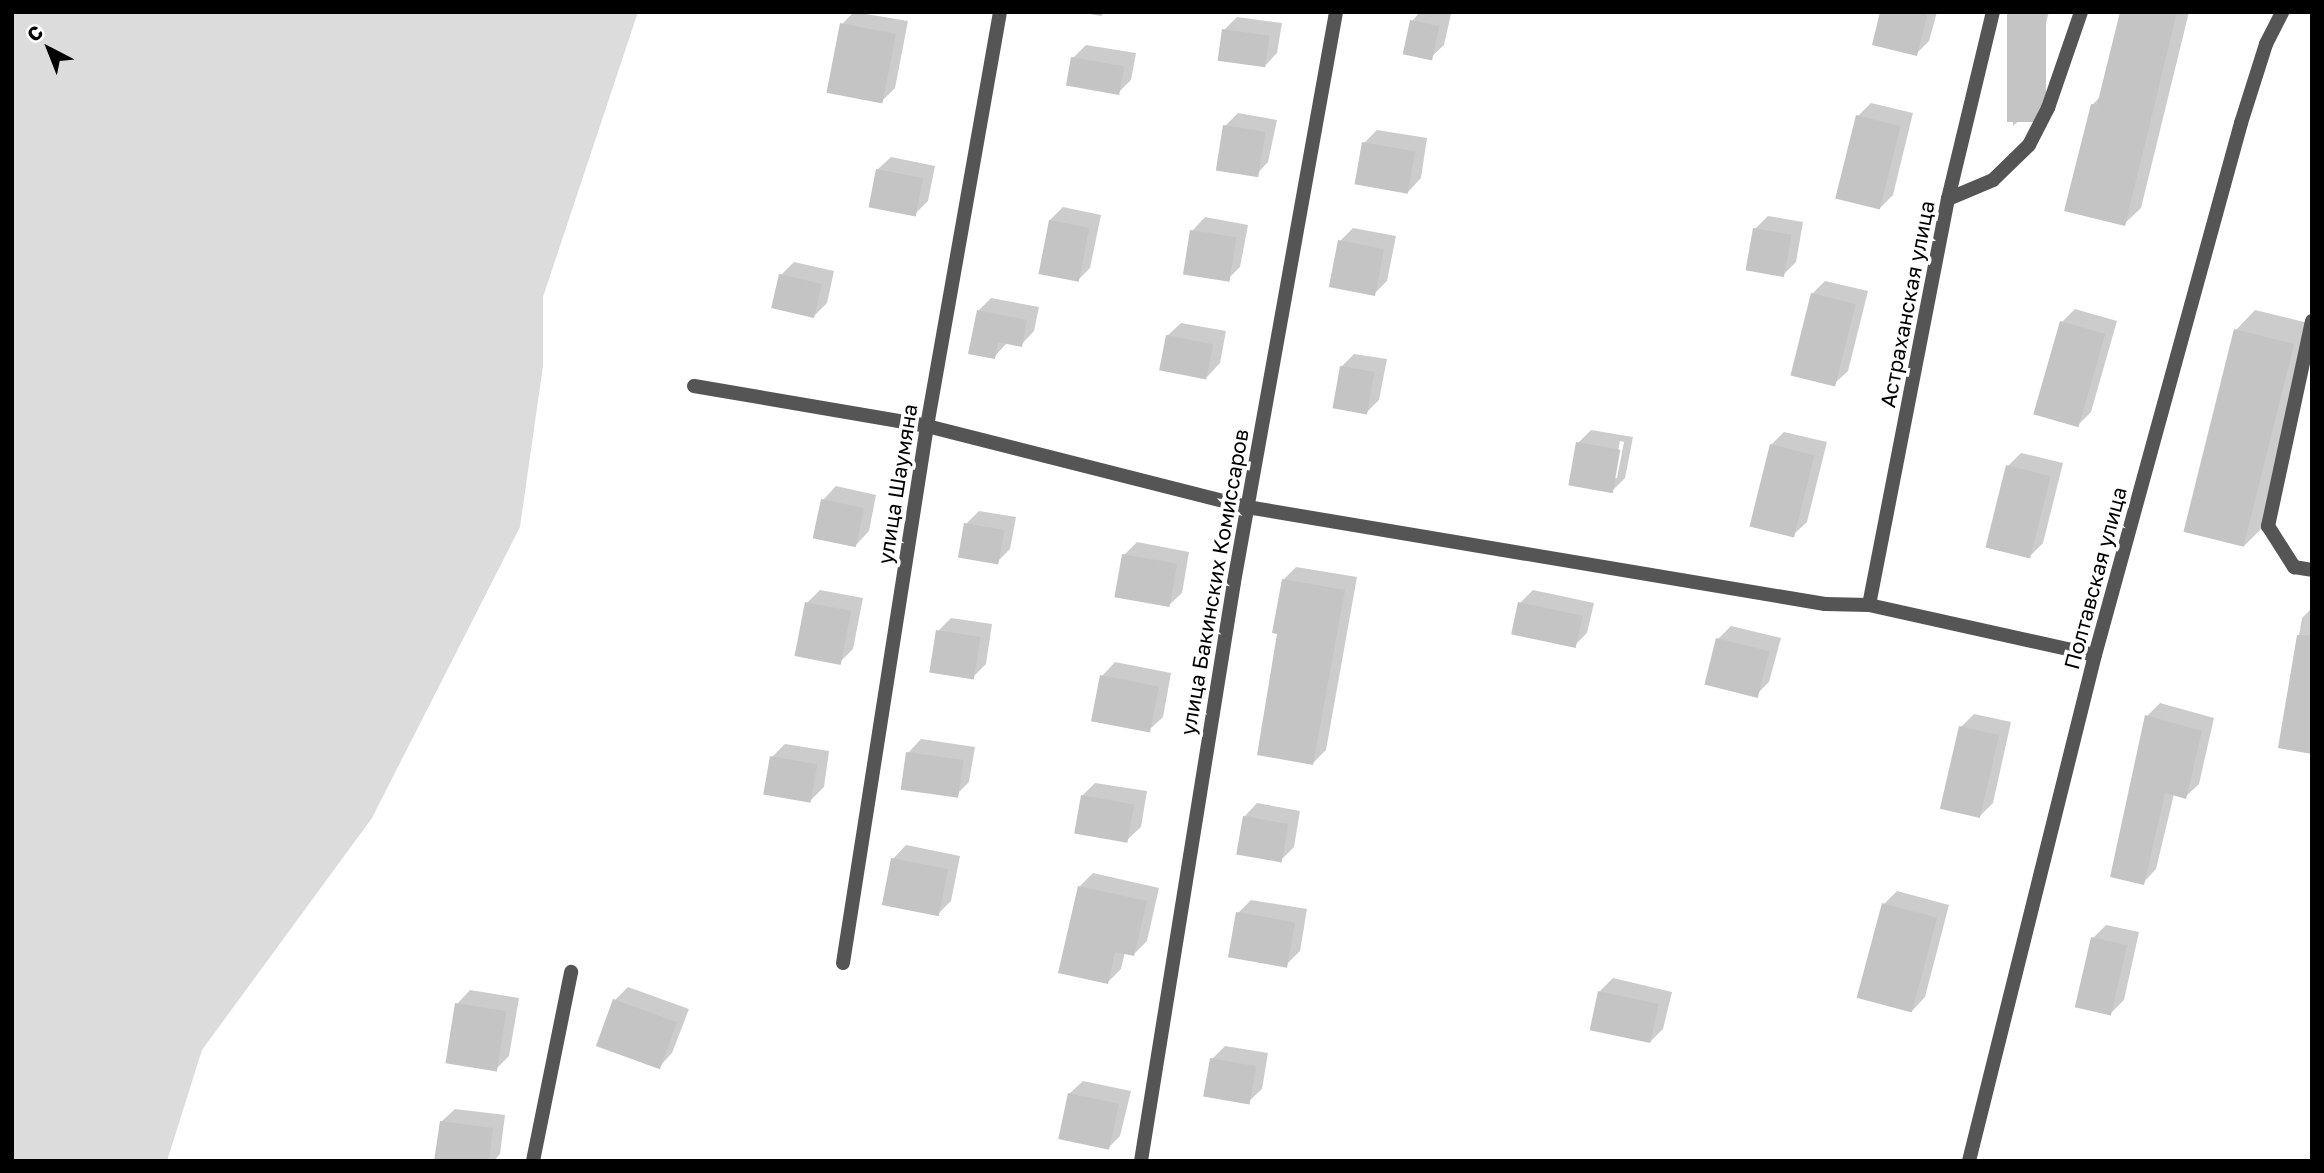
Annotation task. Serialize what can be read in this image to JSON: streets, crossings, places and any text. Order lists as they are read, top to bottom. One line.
{"streets":{"street":["Астраханская улица","улица Шаумяна","Полтавская улица","улица Бакинских Комиссаров"]},"north":"top left"}
